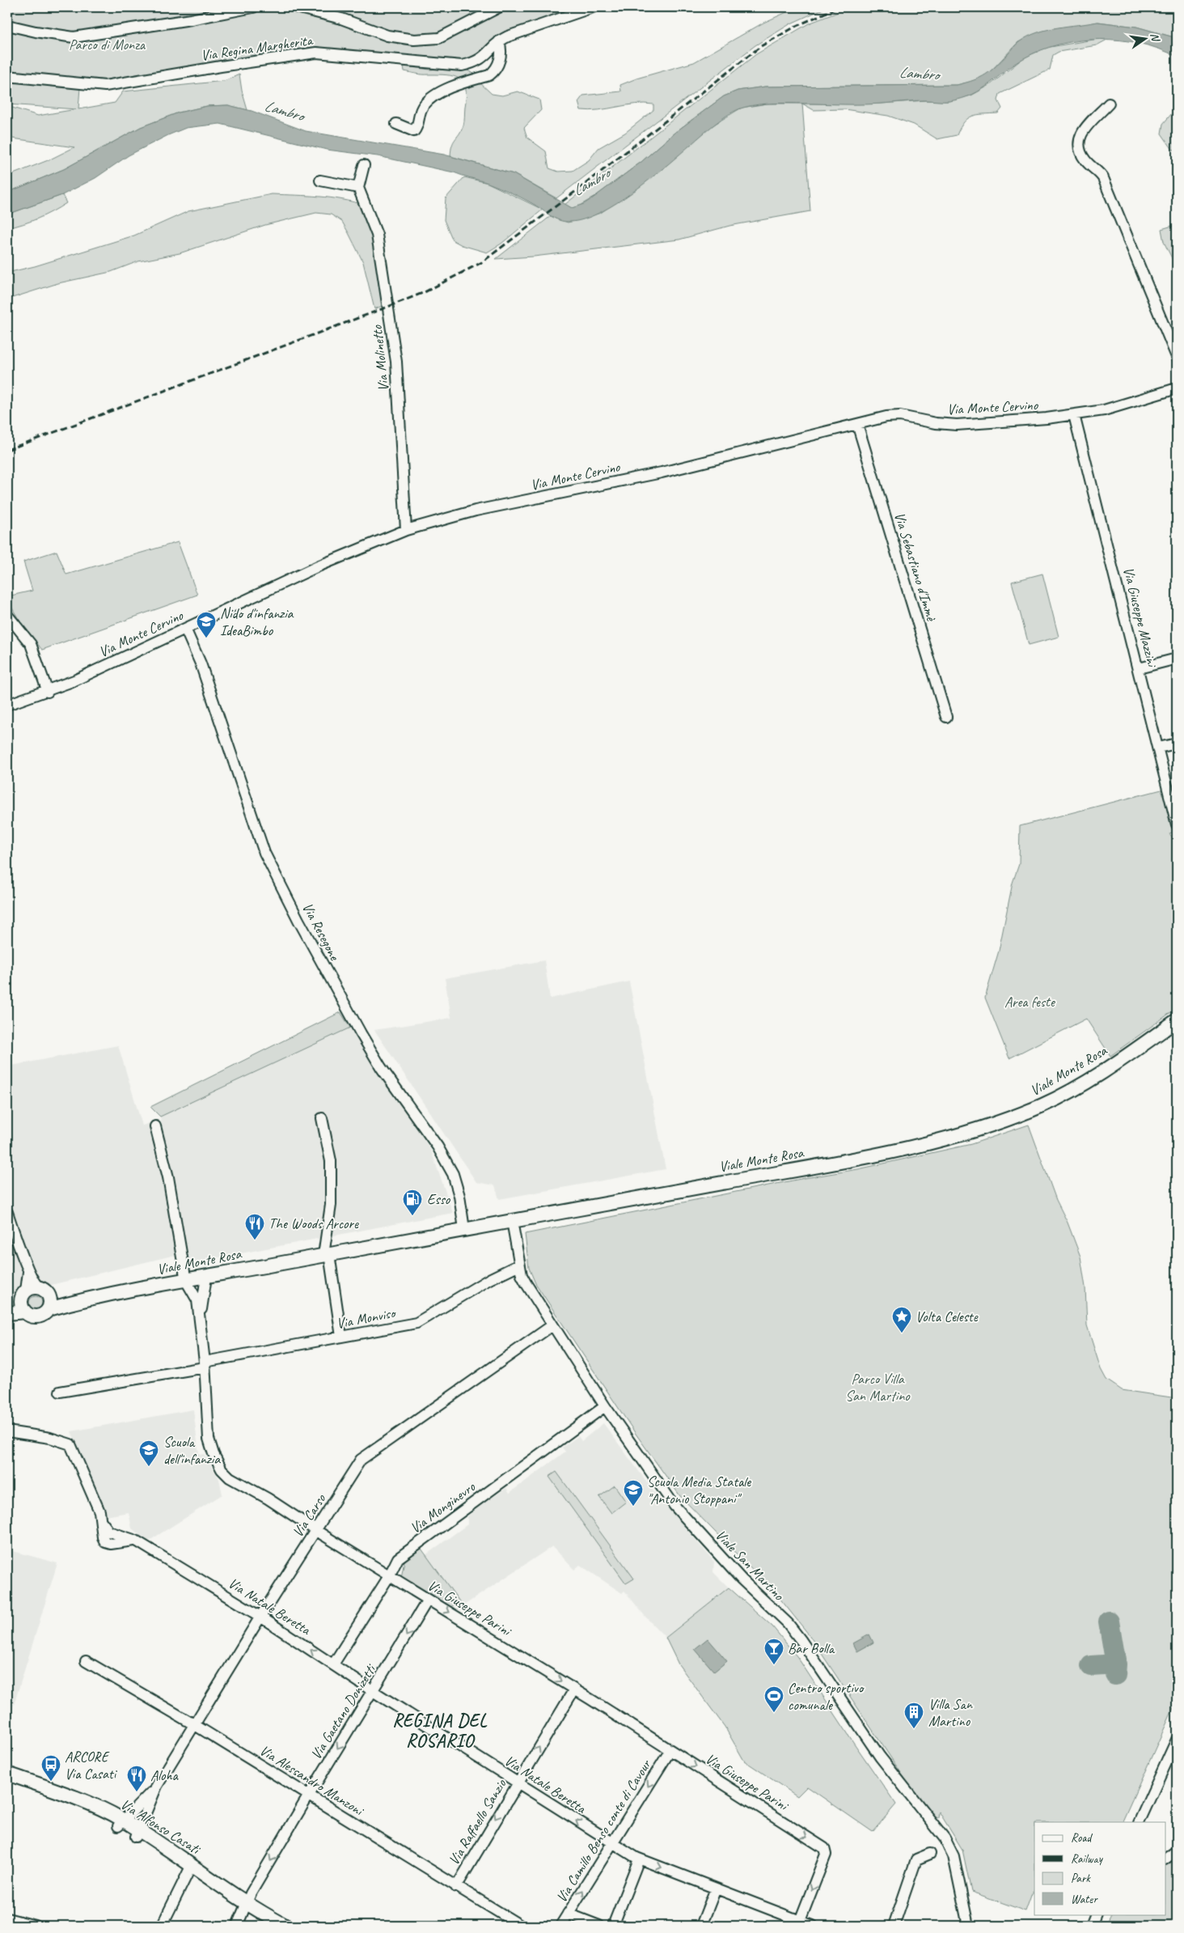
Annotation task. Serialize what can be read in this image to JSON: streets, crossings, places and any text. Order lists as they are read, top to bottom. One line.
{"streets":{"main road":["Viale Monte Rosa","Via Alfonso Casati"],"street":["Via Regina Margherita","Via Molinetto","Via Monte Cervino","Via Sebastiano d'Immè","Via Giuseppe Mazzini","Via Resegone","Via Monviso","Via Monginevro","Via Carso","Viale San Martino","Via Natale Beretta","Via Giuseppe Parini","Via Gaetano Donizetti","Via Alessandro Manzoni","Via Raffaello Sanzio","Via Camillo Benso conte di Cavour"]},"crossings":[["Via Molinetto","Via Monte Cervino"],["Via Monte Cervino","Via Sebastiano d'Immè"],["Via Monte Cervino","Via Giuseppe Mazzini"],["Via Monte Cervino","Via Resegone"],["Via Resegone","Viale Monte Rosa"],["Viale Monte Rosa","Viale San Martino"],["Viale Monte Rosa","Via Giuseppe Parini"],["Via Monviso","Viale San Martino"],["Via Monviso","Via Giuseppe Parini"],["Via Monginevro","Viale San Martino"],["Via Monginevro","Via Natale Beretta"],["Via Monginevro","Via Giuseppe Parini"],["Via Carso","Viale San Martino"],["Via Carso","Via Natale Beretta"],["Via Carso","Via Giuseppe Parini"],["Via Carso","Via Alessandro Manzoni"],["Via Carso","Via Alfonso Casati"],["Via Natale Beretta","Via Giuseppe Parini"],["Via Natale Beretta","Via Gaetano Donizetti"],["Via Natale Beretta","Via Raffaello Sanzio"],["Via Natale Beretta","Via Camillo Benso conte di Cavour"],["Via Giuseppe Parini","Via Gaetano Donizetti"],["Via Giuseppe Parini","Via Raffaello Sanzio"],["Via Giuseppe Parini","Via Camillo Benso conte di Cavour"],["Via Gaetano Donizetti","Via Alessandro Manzoni"],["Via Gaetano Donizetti","Via Alfonso Casati"],["Via Alessandro Manzoni","Via Raffaello Sanzio"]],"one_way":["Via Giuseppe Parini","Via Gaetano Donizetti"],"districts":["REGINA DEL ROSARIO"],"water":["Lambro"],"parks":["Parco di Monza","Area feste","Parco Villa San Martino"],"places":{"school or university":["Nido d'infanzia IdeaBimbo","Scuola dell'infanzia","Scuola Media Statale \"Antonio Stoppani\""],"fuel station":["Esso"],"restaurant":["The Woods Arcore","Aloha"],"place":["Volta Celeste"],"bar":["Bar Bolla"],"sports":["Centro sportivo comunale"],"building":["Villa San Martino"],"bus stop":["ARCORE Via Casati"]},"legend":["Road","Railway","Park","Water"],"north":"right"}
